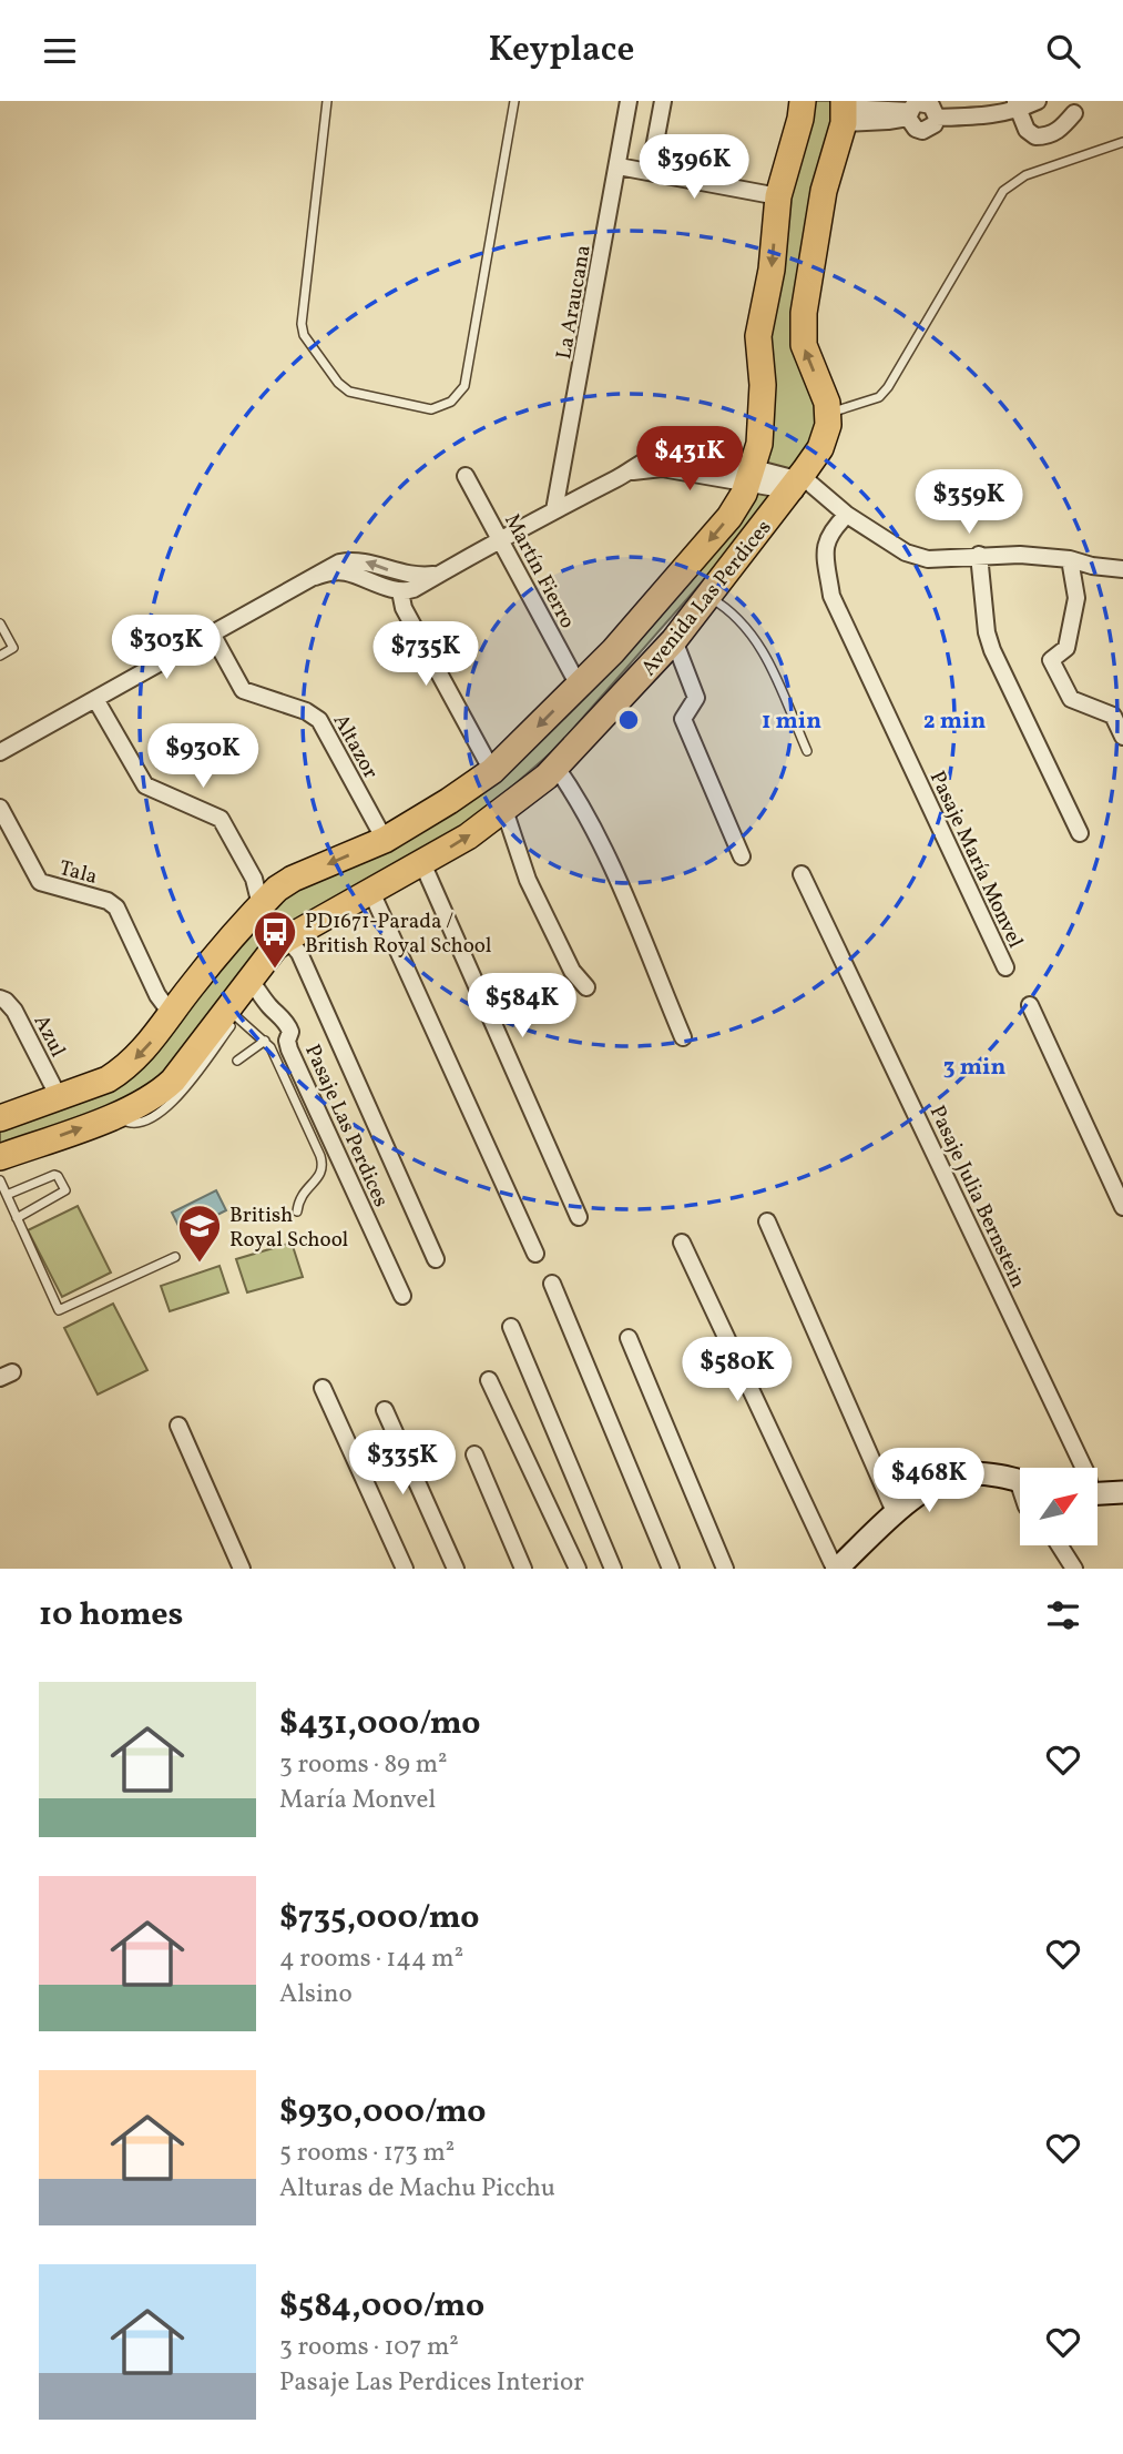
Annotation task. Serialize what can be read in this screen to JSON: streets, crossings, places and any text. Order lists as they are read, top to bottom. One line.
{"streets":{"main road":["Avenida Las Perdices"],"street":["La Araucana","Martín Fierro","Altazor","Pasaje María Monvel","Tala","Azul","Pasaje Las Perdices","Pasaje Julia Bernstein"]},"crossings":[["Avenida Las Perdices","Pasaje Las Perdices"]],"places":{"bus stop":["PD1671-Parada / British Royal School"],"school or university":["British Royal School"]},"north":"top right","page":{"header":"Keyplace","price":["$396K","$431K","$359K","$303K","$735K","$930K","$584K","$580K","$335K","$468K"],"heading":"10 homes","list":[{"name":"$431,000/mo","note":"3 rooms · 89 m² · María Monvel"},{"name":"$735,000/mo","note":"4 rooms · 144 m² · Alsino"},{"name":"$930,000/mo","note":"5 rooms · 173 m² · Alturas de Machu Picchu"},{"name":"$584,000/mo","note":"3 rooms · 107 m² · Pasaje Las Perdices Interior"}]},"rings":["1 min","2 min","3 min"]}
